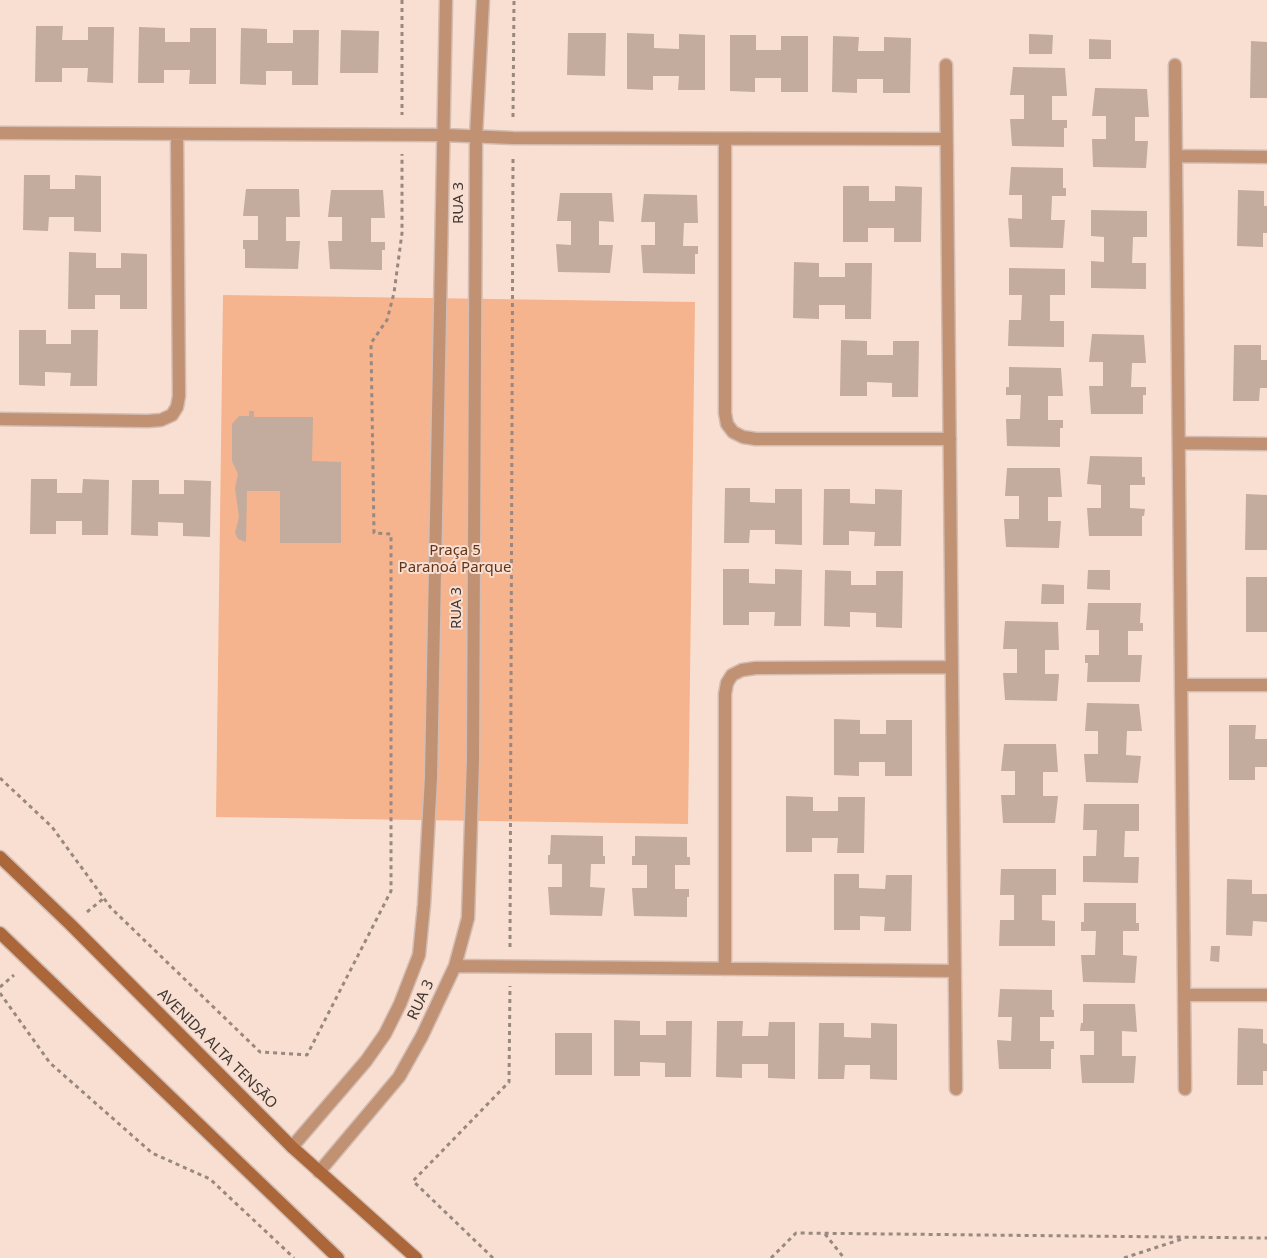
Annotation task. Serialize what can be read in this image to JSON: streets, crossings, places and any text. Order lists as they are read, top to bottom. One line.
{"streets":{"street":["RUA 3","AVENIDA ALTA TENSĀO"]},"crossings":[["RUA 3","AVENIDA ALTA TENSĀO"]],"parks":["Praça 5 Paranoá Parque"]}
